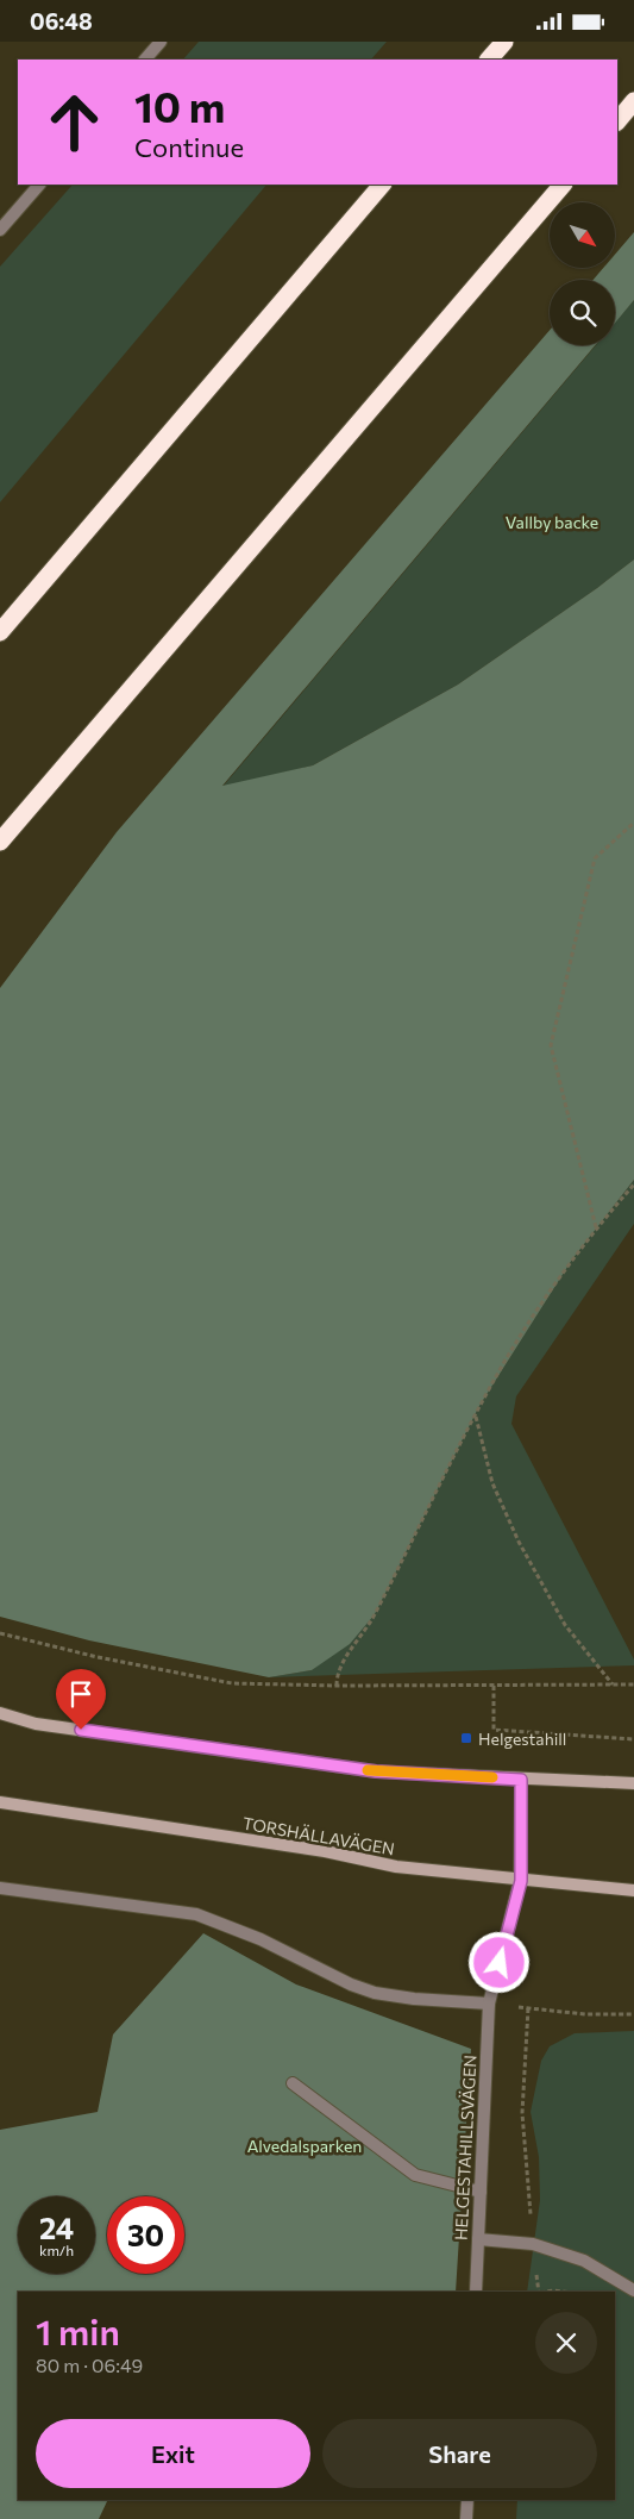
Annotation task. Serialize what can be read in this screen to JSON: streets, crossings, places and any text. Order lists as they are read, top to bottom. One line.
{"streets":{"main road":["TORSHÄLLAVÄGEN"],"street":["HELGESTAHILLSVÄGEN"]},"crossings":[["TORSHÄLLAVÄGEN","HELGESTAHILLSVÄGEN"]],"parks":["Vallby backe","Alvedalsparken"],"places":{"transit":["Helgestahill"]},"north":"bottom right","page":{"status":"06:48","turn":["10 m","Continue"],"speed":"24 km/h","limit":"30","heading":["1 min","80 m · 06:49"],"buttons":["Exit","Share"]}}
